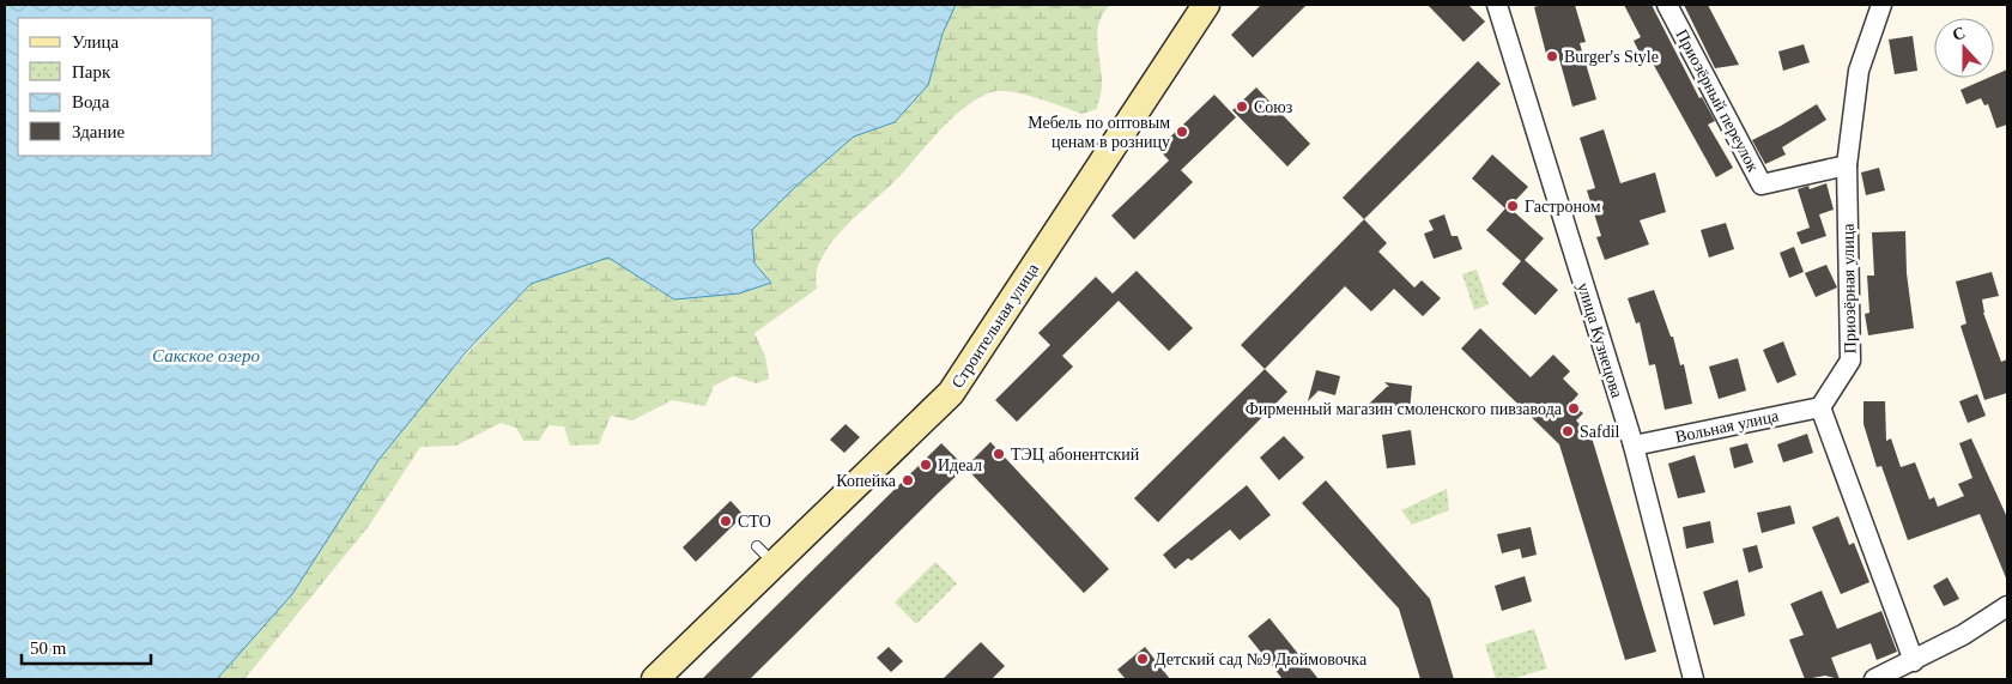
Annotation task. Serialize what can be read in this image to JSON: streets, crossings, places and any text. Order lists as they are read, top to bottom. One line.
{"streets":{"street":["Приозёрный переулок","Приозёрная улица","Строительная улица","улица Кузнецова","Вольная улица"]},"crossings":[["Приозёрный переулок","Приозёрная улица"],["Приозёрная улица","Вольная улица"],["улица Кузнецова","Вольная улица"]],"water":["Сакское озеро"],"places":["Burger's Style","Союз","Мебель по оптовым ценам в розницу","Гастроном","Фирменный магазин смоленского пивзавода","Safdil","ТЭЦ абонентский","Идеал","Копейка","СТО","Детский сад №9 Дюймовочка"],"legend":["Улица","Парк","Вода","Здание"],"scale_bar":"50 m","north":"top"}
